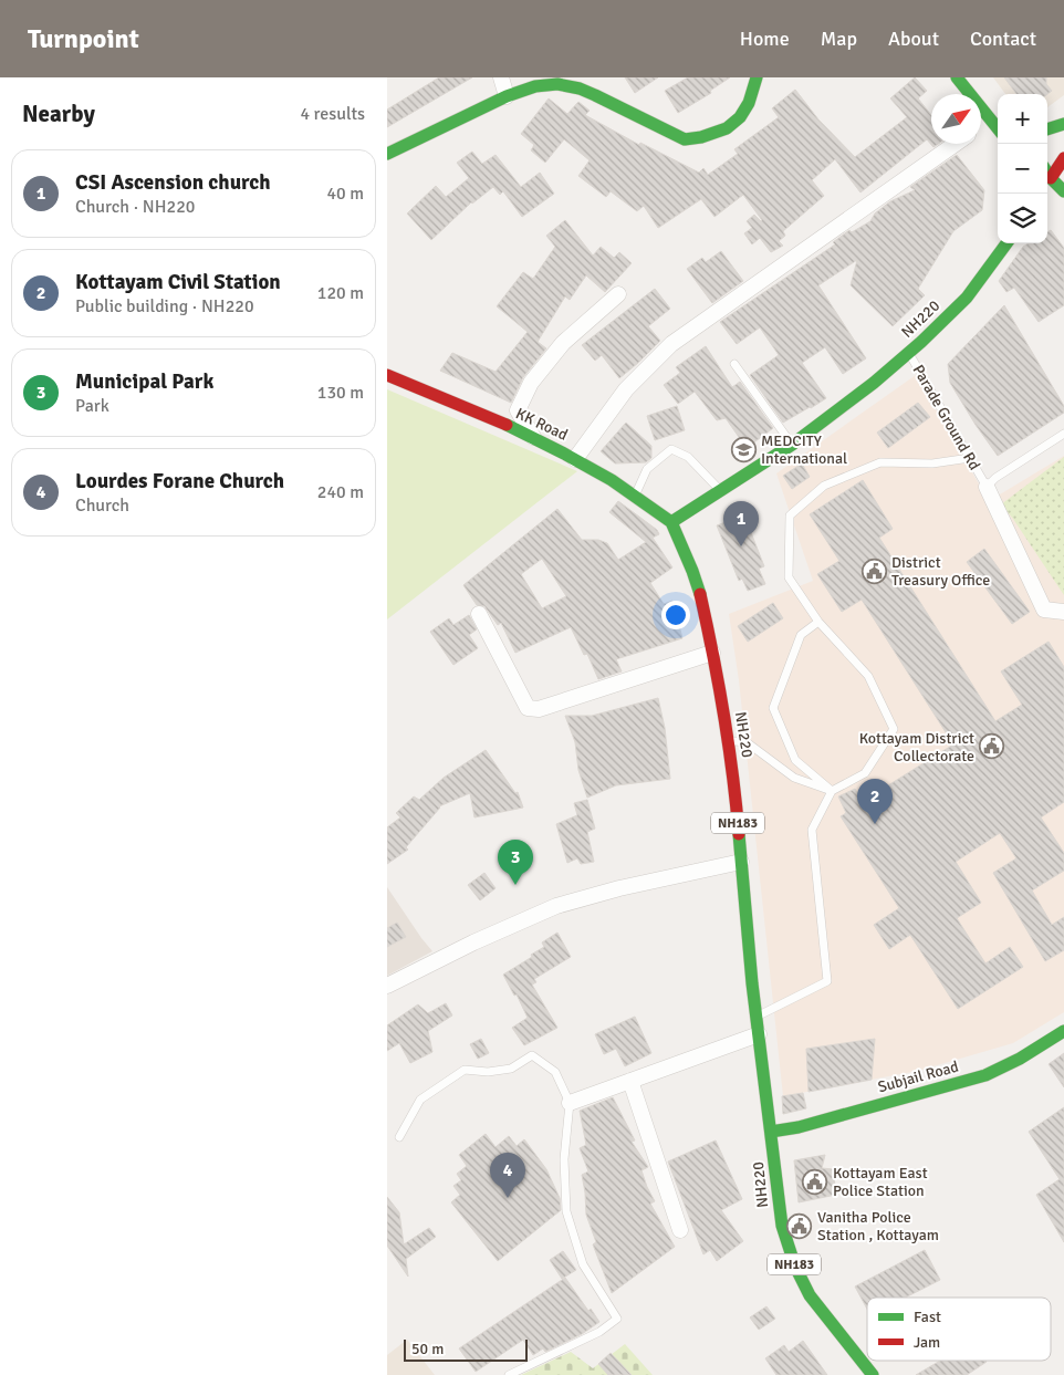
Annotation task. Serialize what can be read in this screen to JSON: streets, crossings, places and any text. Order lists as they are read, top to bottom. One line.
{"streets":{"main road":["NH220","KK Road","NH183","Subjail Road"],"lane":["Parade Ground Rd"]},"crossings":[["NH220","Parade Ground Rd"],["NH220","KK Road"],["NH220","Subjail Road"]],"places":{"school or university":["MEDCITY International"],"public building":["District Treasury Office","Kottayam District Collectorate","Kottayam East Police Station","Vanitha Police Station , Kottayam"]},"legend":["Fast","Jam"],"scale_bar":"50 m","north":"top right","page":{"header":"Turnpoint","nav":["Home","Map","About","Contact"],"heading":["Nearby","4 results"],"map_buttons":["+","−"],"list":[{"mark":"1","name":"CSI Ascension church","note":"Church · NH220","value":"40 m"},{"mark":"2","name":"Kottayam Civil Station","note":"Public building · NH220","value":"120 m"},{"mark":"3","name":"Municipal Park","note":"Park","value":"130 m"},{"mark":"4","name":"Lourdes Forane Church","note":"Church","value":"240 m"}],"pins":["1","2","3","4"],"scale":"50 m"}}
